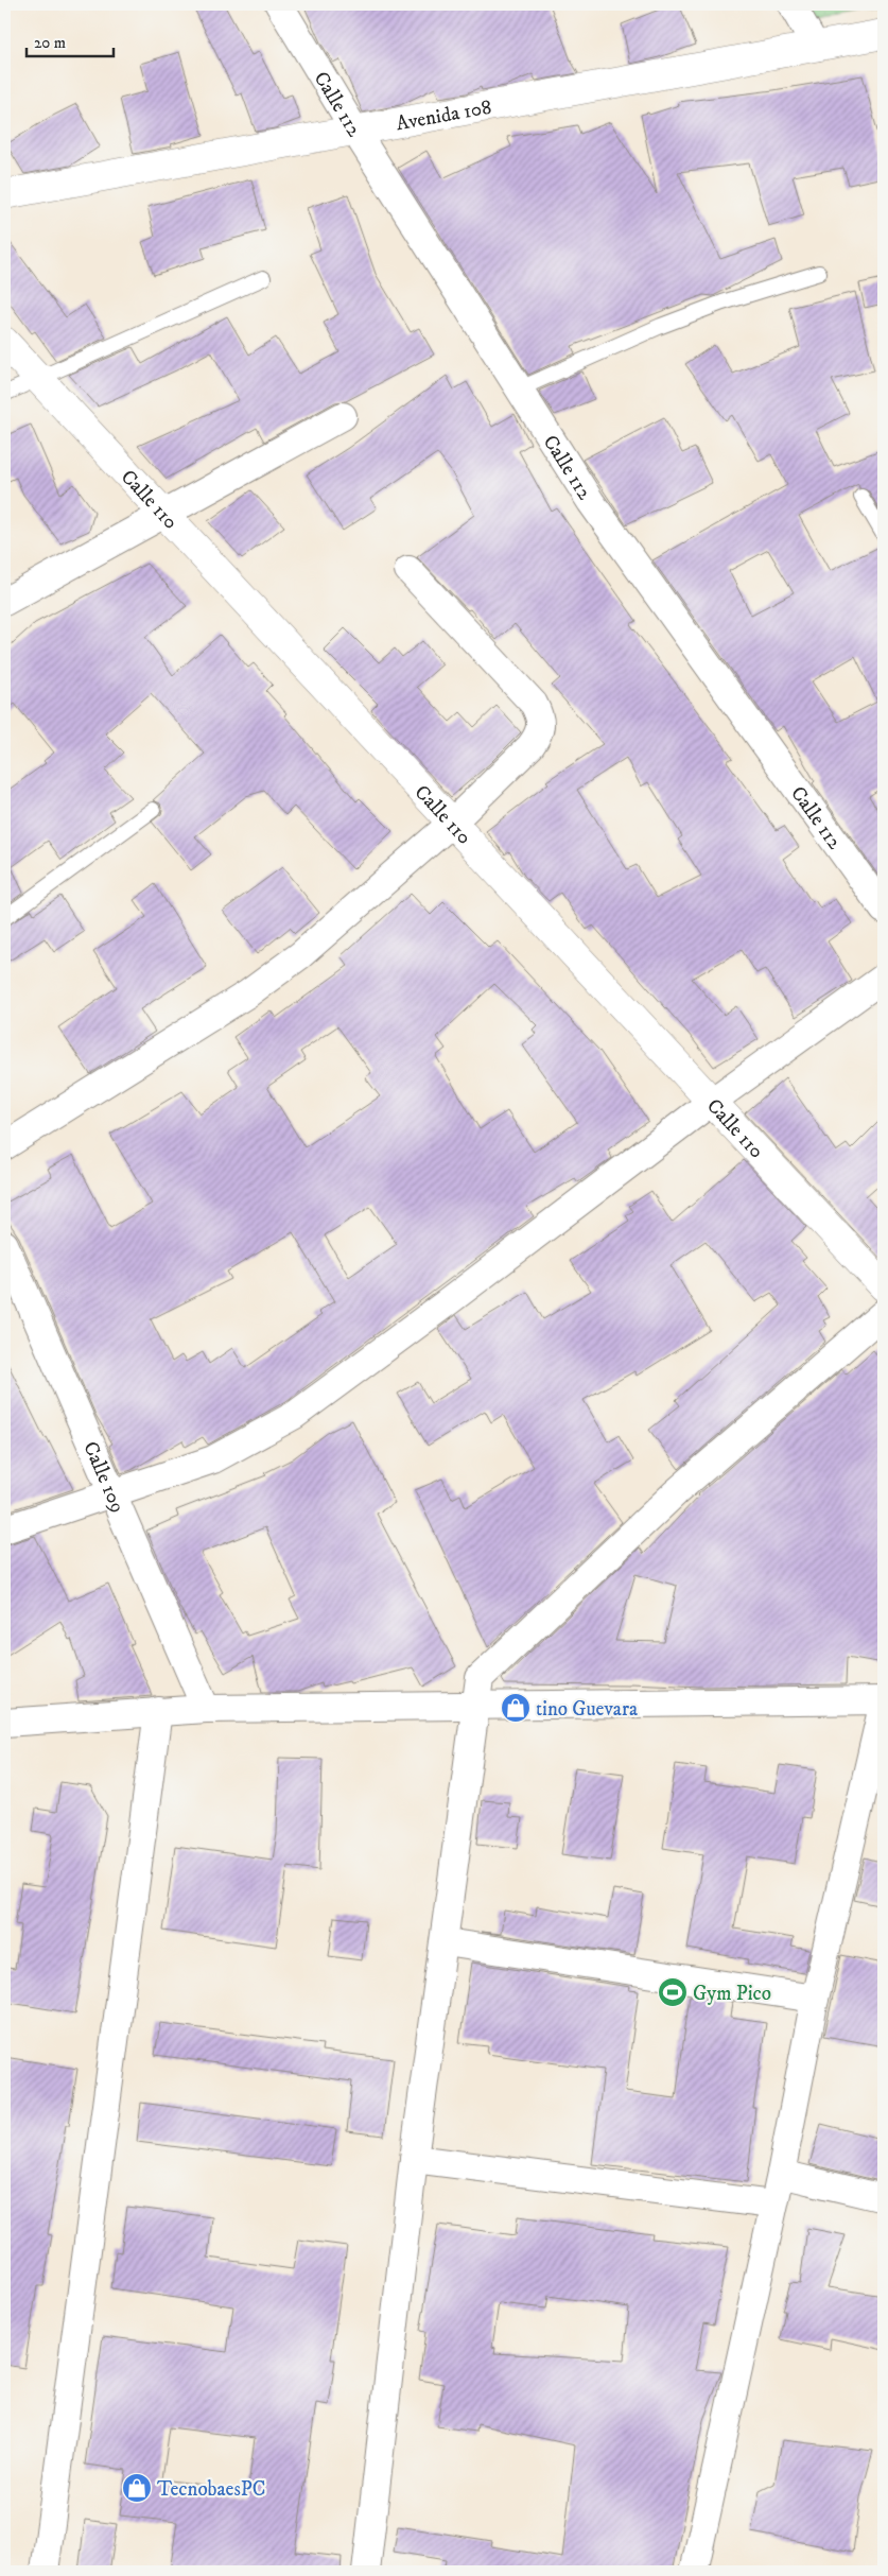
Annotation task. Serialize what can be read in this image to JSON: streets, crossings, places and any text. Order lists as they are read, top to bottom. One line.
{"streets":{"street":["Calle 112","Avenida 108","Calle 110","Calle 109"]},"crossings":[["Calle 112","Avenida 108"]],"places":{"shop":["tino Guevara","TecnobaesPC"],"sports":["Gym Pico"]},"scale_bar":"20 m"}
